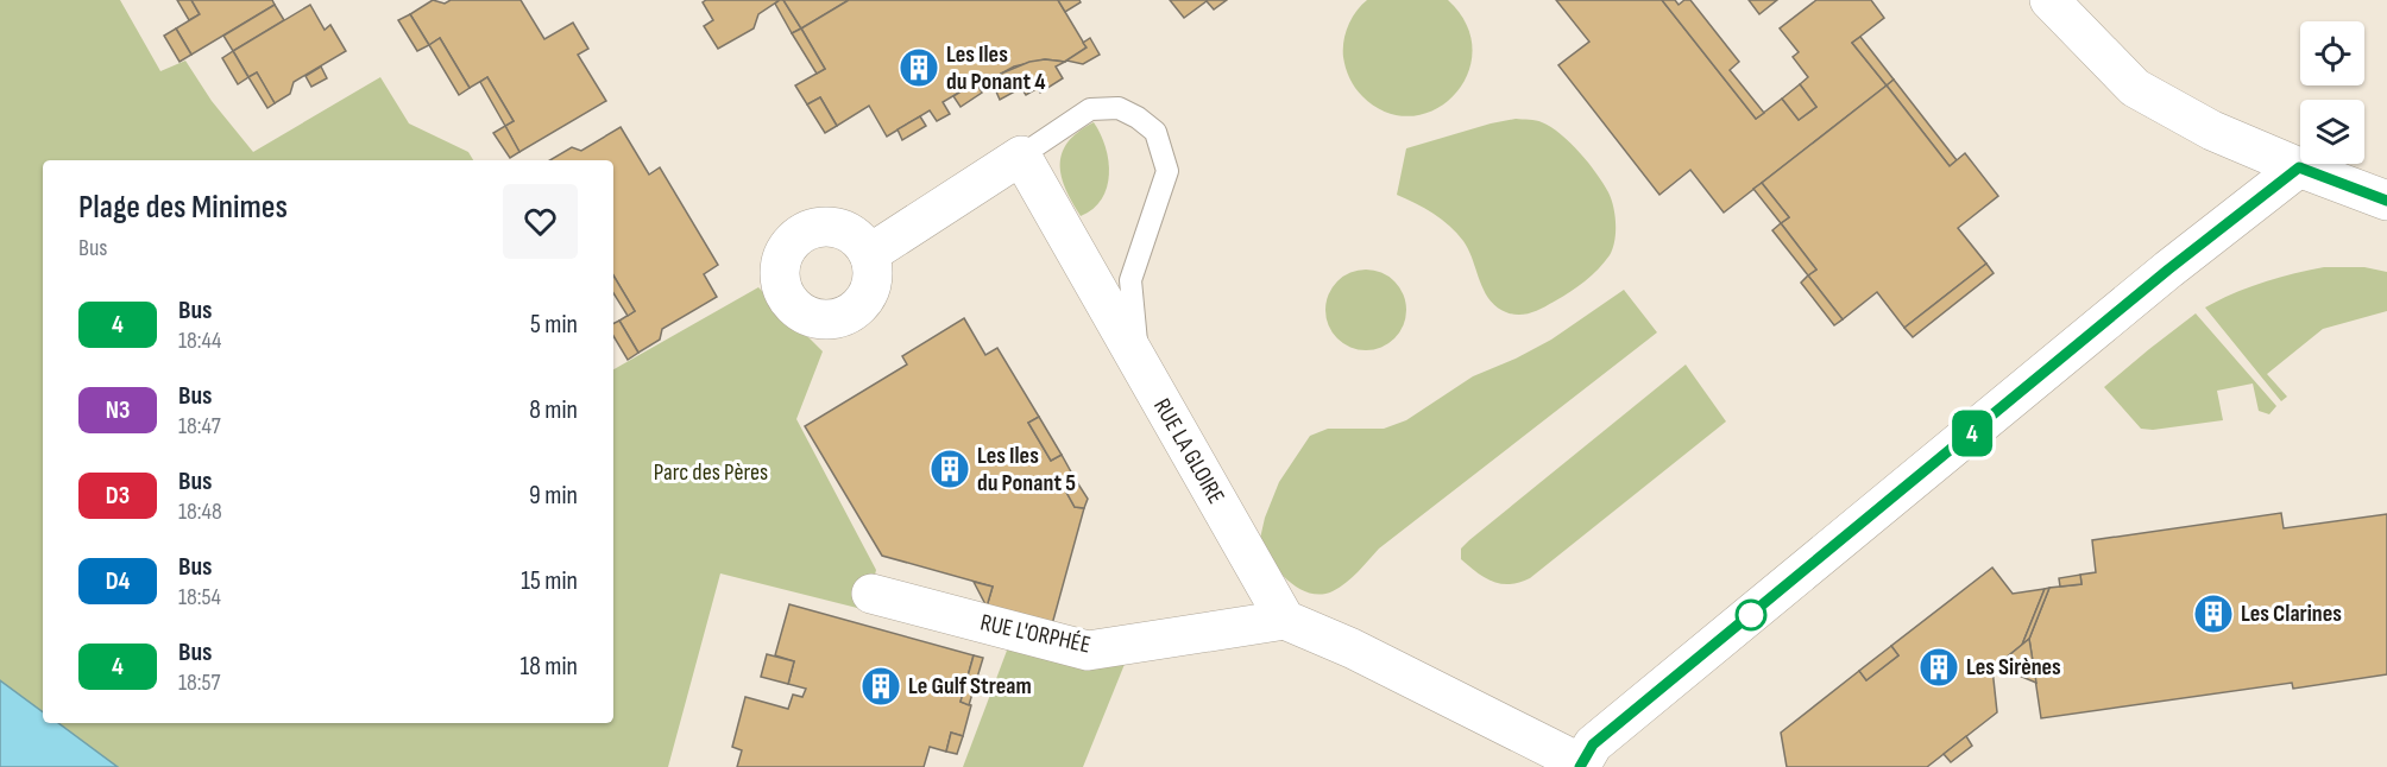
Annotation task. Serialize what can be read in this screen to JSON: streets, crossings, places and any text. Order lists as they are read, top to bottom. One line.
{"streets":{"street":["RUE LA GLOIRE","RUE L'ORPHÉE"]},"crossings":[["RUE LA GLOIRE","RUE L'ORPHÉE"]],"parks":["Parc des Pères"],"places":{"building":["Les Iles du Ponant 4","Les Iles du Ponant 5","Les Clarines","Les Sirènes","Le Gulf Stream"]},"lines":["bus line 4"],"page":{"on_map":"4","heading":["Plage des Minimes","Bus"],"list":[{"mark":"4","name":"Bus","note":"18:44","value":"5 min"},{"mark":"N3","name":"Bus","note":"18:47","value":"8 min"},{"mark":"D3","name":"Bus","note":"18:48","value":"9 min"},{"mark":"D4","name":"Bus","note":"18:54","value":"15 min"},{"mark":"4","name":"Bus","note":"18:57","value":"18 min"}]}}
